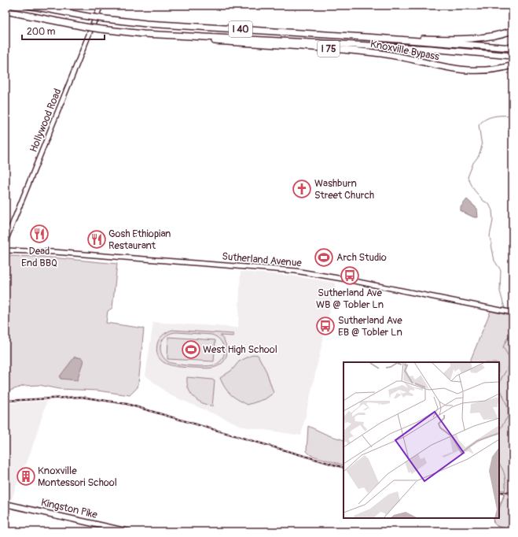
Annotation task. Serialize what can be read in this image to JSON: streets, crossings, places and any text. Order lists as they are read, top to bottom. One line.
{"streets":{"highway":["I 40","I 75","Knoxville Bypass"],"main road":["Kingston Pike"],"street":["Hollywood Road","Sutherland Avenue"]},"crossings":[["I 40","Knoxville Bypass"]],"places":{"church":["Washburn Street Church"],"restaurant":["Dead End BBQ","Gosh Ethiopian Restaurant"],"sports":["Arch Studio","West High School"],"bus stop":["Sutherland Ave WB @ Tobler Ln","Sutherland Ave EB @ Tobler Ln"],"building":["Knoxville Montessori School"]},"scale_bar":"200 m"}
